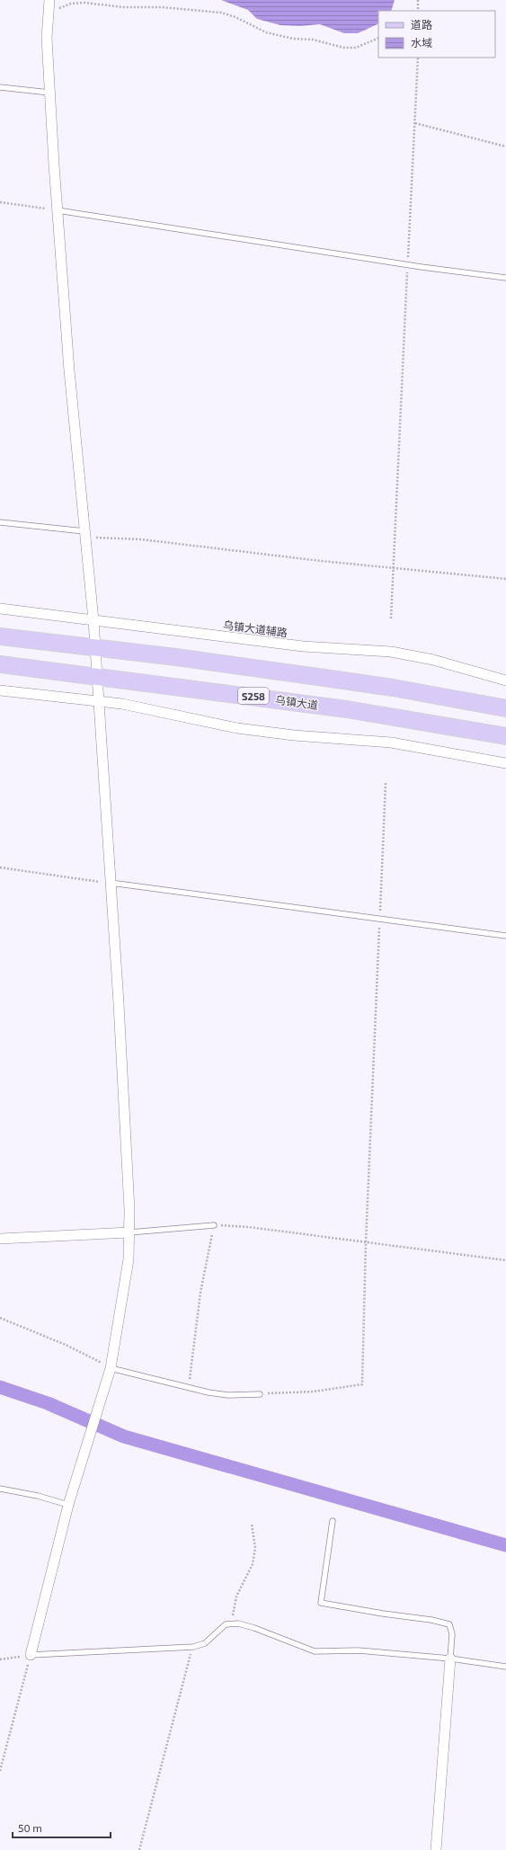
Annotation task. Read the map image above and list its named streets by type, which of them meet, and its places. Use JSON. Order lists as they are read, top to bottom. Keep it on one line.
{"streets":{"main road":["S258","乌镇大道"],"street":["乌镇大道辅路"]},"legend":["道路","水域"],"scale_bar":"50 m"}
